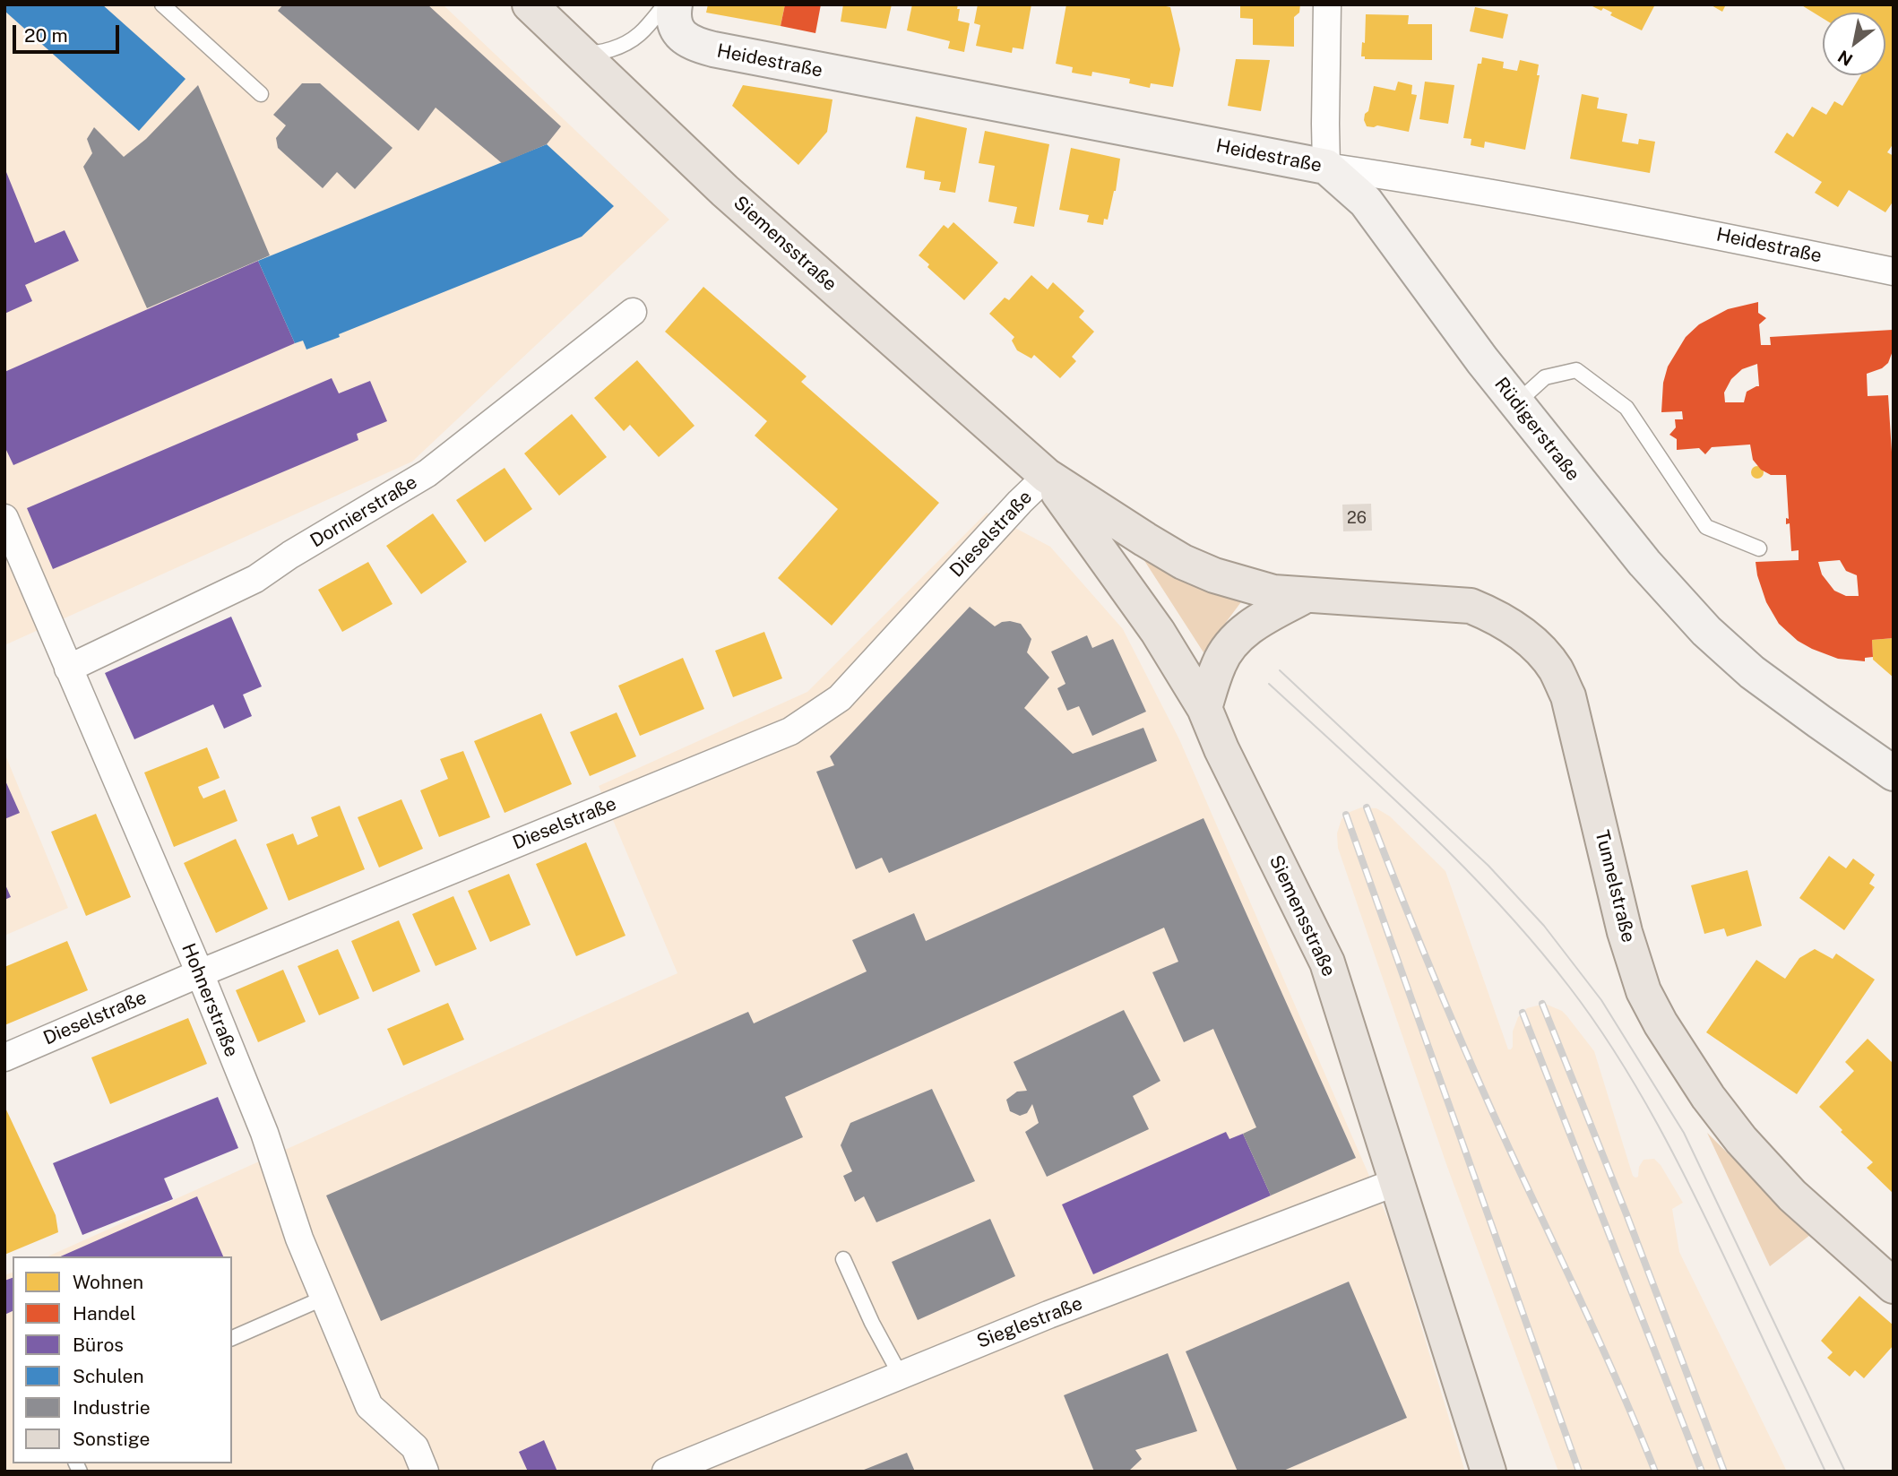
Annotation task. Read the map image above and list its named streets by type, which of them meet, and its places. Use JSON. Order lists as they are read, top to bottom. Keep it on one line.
{"streets":{"main road":["Siemensstraße","Tunnelstraße"],"street":["Heidestraße","Rüdigerstraße","Dornierstraße","Dieselstraße","Hohnerstraße","Sieglestraße"]},"crossings":[["Heidestraße","Rüdigerstraße"],["Siemensstraße","Dieselstraße"],["Siemensstraße","Tunnelstraße"],["Siemensstraße","Sieglestraße"],["Dornierstraße","Hohnerstraße"],["Dieselstraße","Hohnerstraße"]],"house_numbers":["26"],"legend":["Wohnen","Handel","Büros","Schulen","Industrie","Sonstige"],"scale_bar":"20 m","north":"bottom left"}
